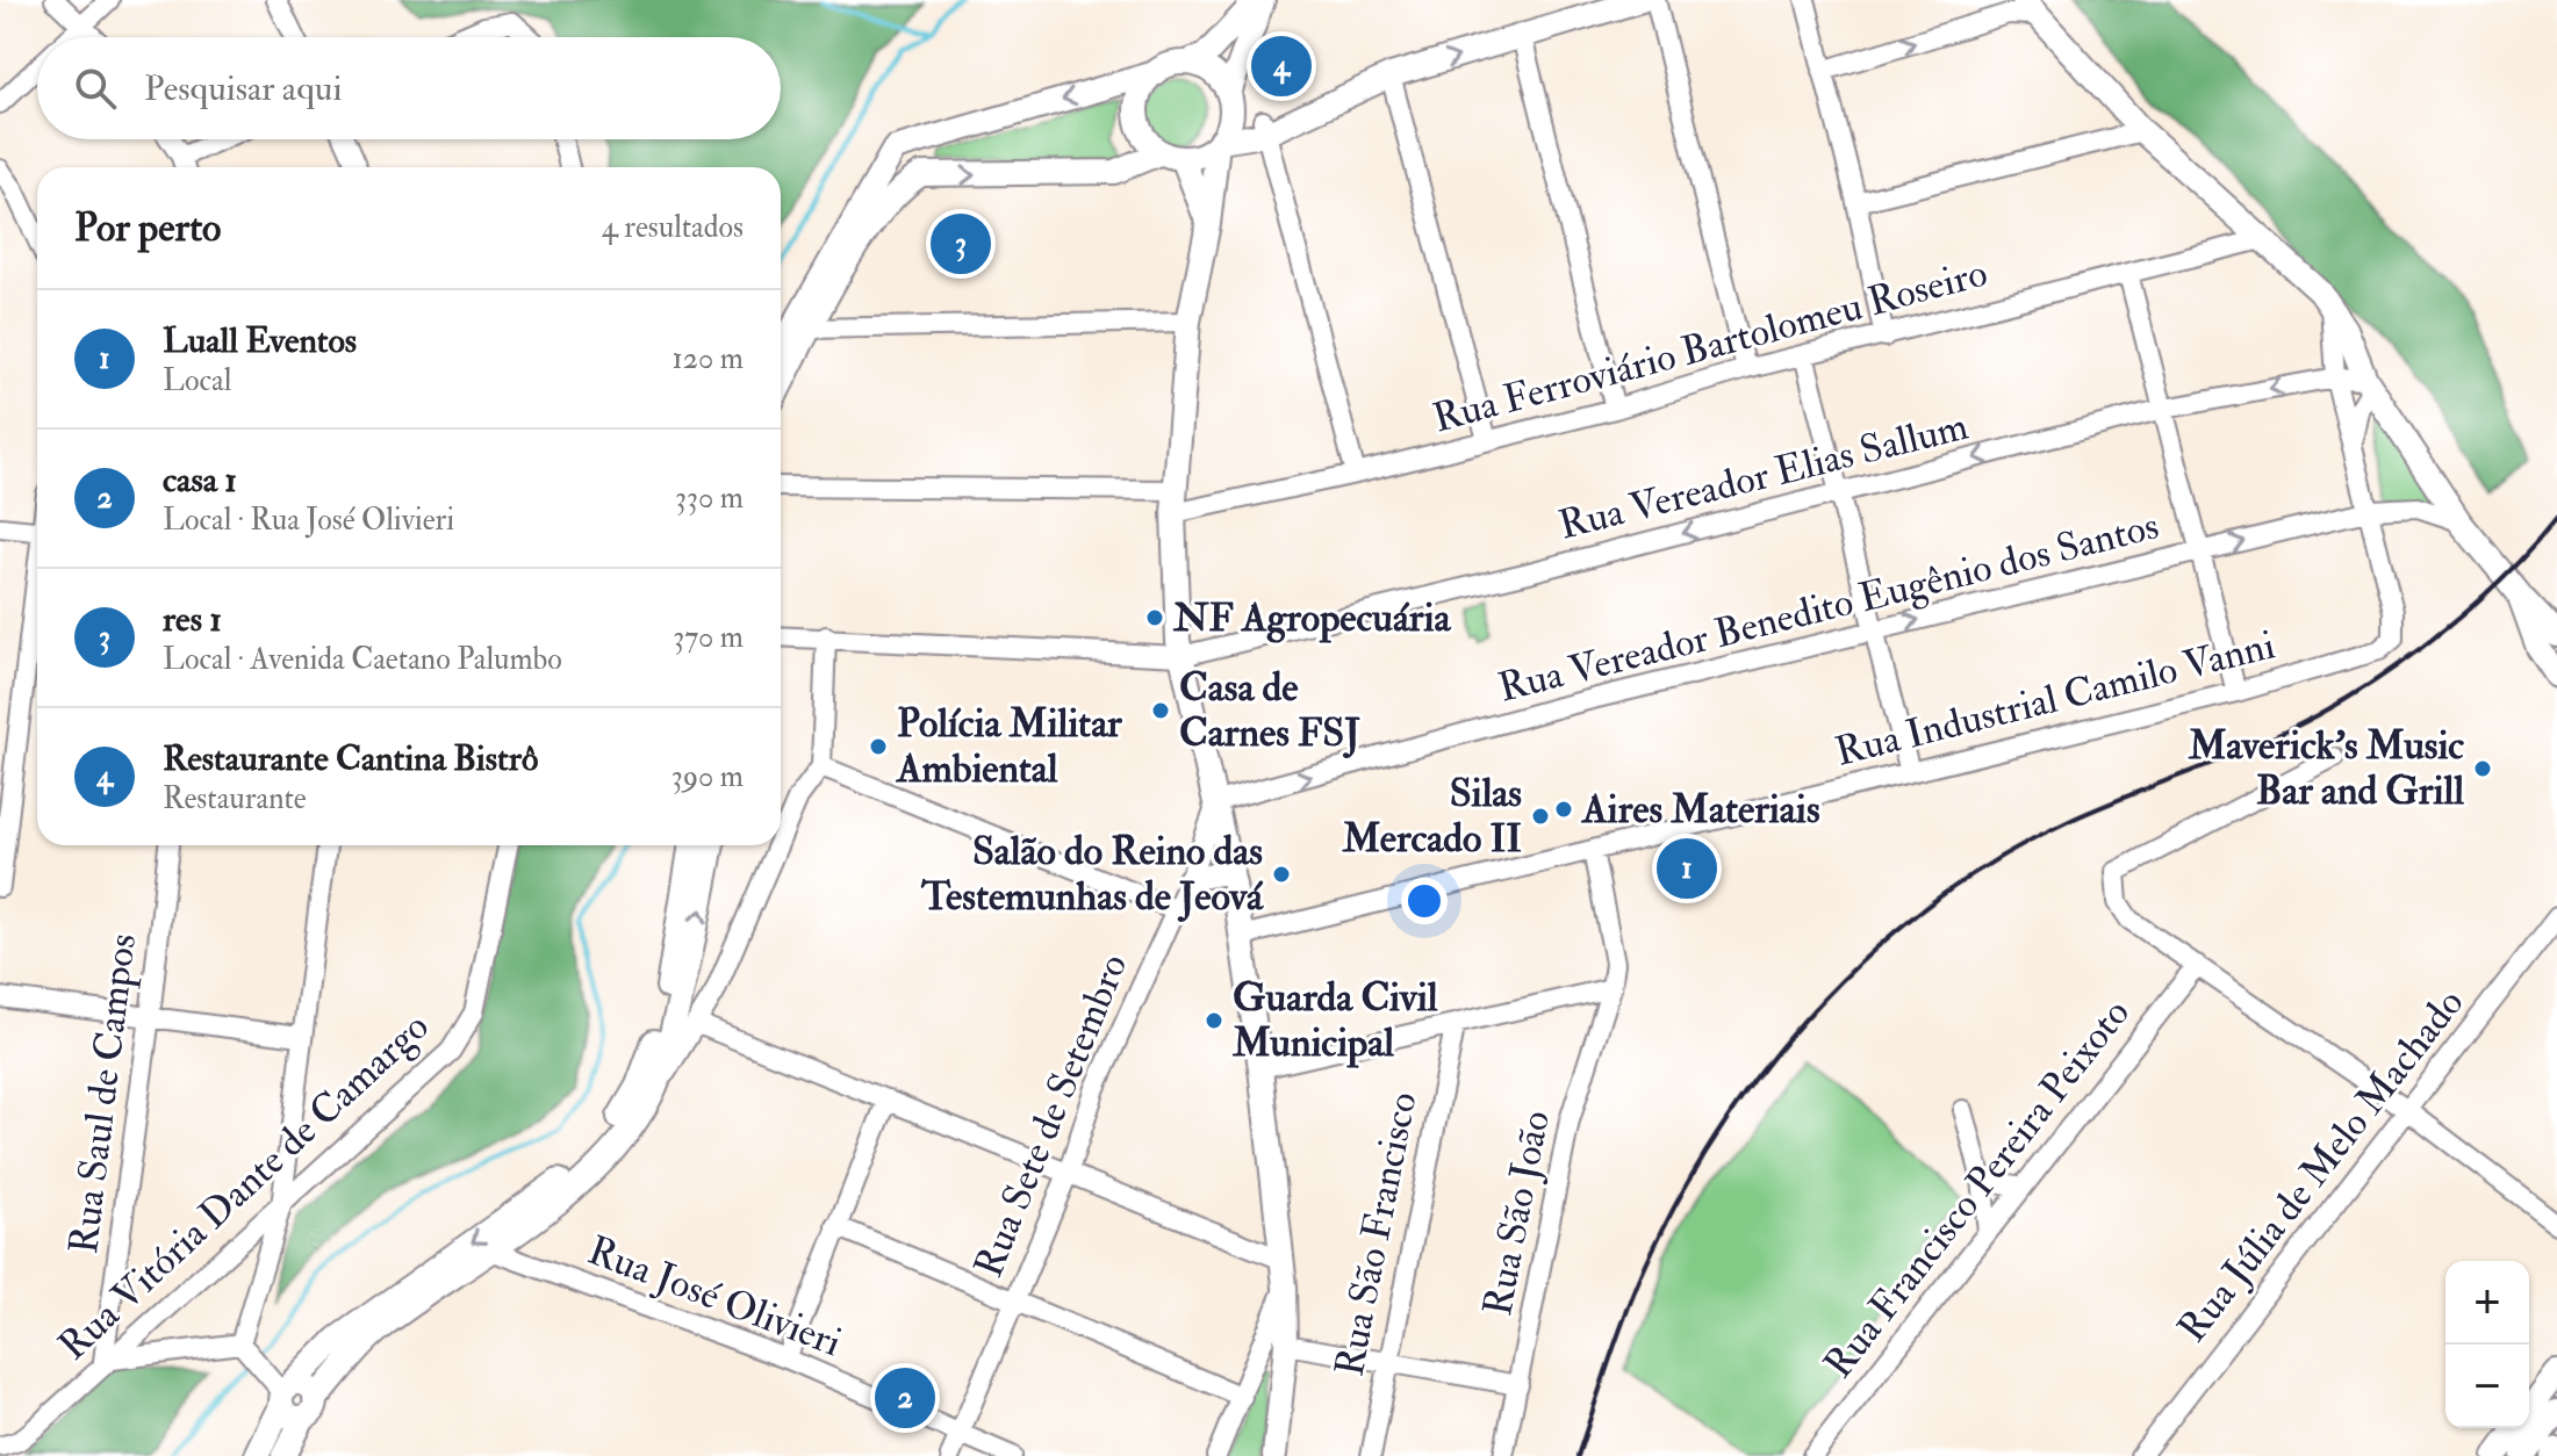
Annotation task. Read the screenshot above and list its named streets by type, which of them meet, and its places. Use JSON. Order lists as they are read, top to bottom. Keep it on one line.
{"streets":{"street":["Rua Ferroviário Bartolomeu Roseiro","Rua Vereador Elias Sallum","Rua Vereador Benedito Eugênio dos Santos","Rua Industrial Camilo Vanni","Rua Saul de Campos","Rua Sete de Setembro","Rua Júlia de Melo Machado","Rua Vitória Dante de Camargo","Rua Francisco Pereira Peixoto","Rua São João","Rua São Francisco","Rua José Olivieri"]},"crossings":[["Rua Vereador Benedito Eugênio dos Santos","Rua Industrial Camilo Vanni"],["Rua Vereador Benedito Eugênio dos Santos","Rua Sete de Setembro"],["Rua Industrial Camilo Vanni","Rua São João"],["Rua Saul de Campos","Rua Vitória Dante de Camargo"],["Rua Sete de Setembro","Rua José Olivieri"]],"one_way":["Rua Vereador Elias Sallum","Rua Vereador Benedito Eugênio dos Santos"],"places":["NF Agropecuária","Casa de Carnes FSJ","Polícia Militar Ambiental","Maverick's Music Bar and Grill","Aires Materiais","Silas Mercado II","Salão do Reino das Testemunhas de Jeová","Guarda Civil Municipal"],"page":{"pins":["4","3","1","2"],"search":"Pesquisar aqui","heading":["Por perto","4 resultados"],"list":[{"mark":"1","name":"Luall Eventos","note":"Local","value":"120 m"},{"mark":"2","name":"casa 1","note":"Local · Rua José Olivieri","value":"330 m"},{"mark":"3","name":"res 1","note":"Local · Avenida Caetano Palumbo","value":"370 m"},{"mark":"4","name":"Restaurante Cantina Bistrô","note":"Restaurante","value":"390 m"}],"map_buttons":["+","−"]}}
